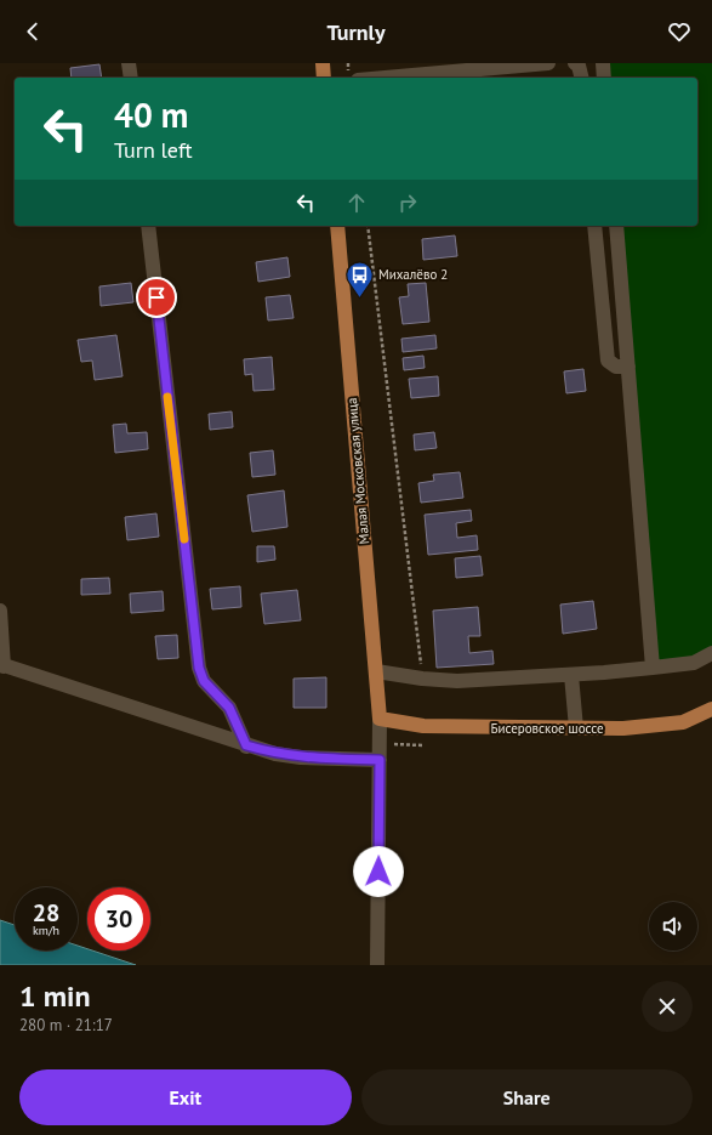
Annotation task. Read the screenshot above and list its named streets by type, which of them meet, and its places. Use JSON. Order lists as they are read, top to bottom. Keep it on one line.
{"streets":{"main road":["Малая Московская улица","Бисеровское шоссе"]},"crossings":[["Малая Московская улица","Бисеровское шоссе"]],"places":{"bus stop":["Михалёво 2"]},"page":{"header":"Turnly","turn":["40 m","Turn left"],"speed":"28 km/h","limit":"30","heading":["1 min","280 m · 21:17"],"buttons":["Exit","Share"]}}
